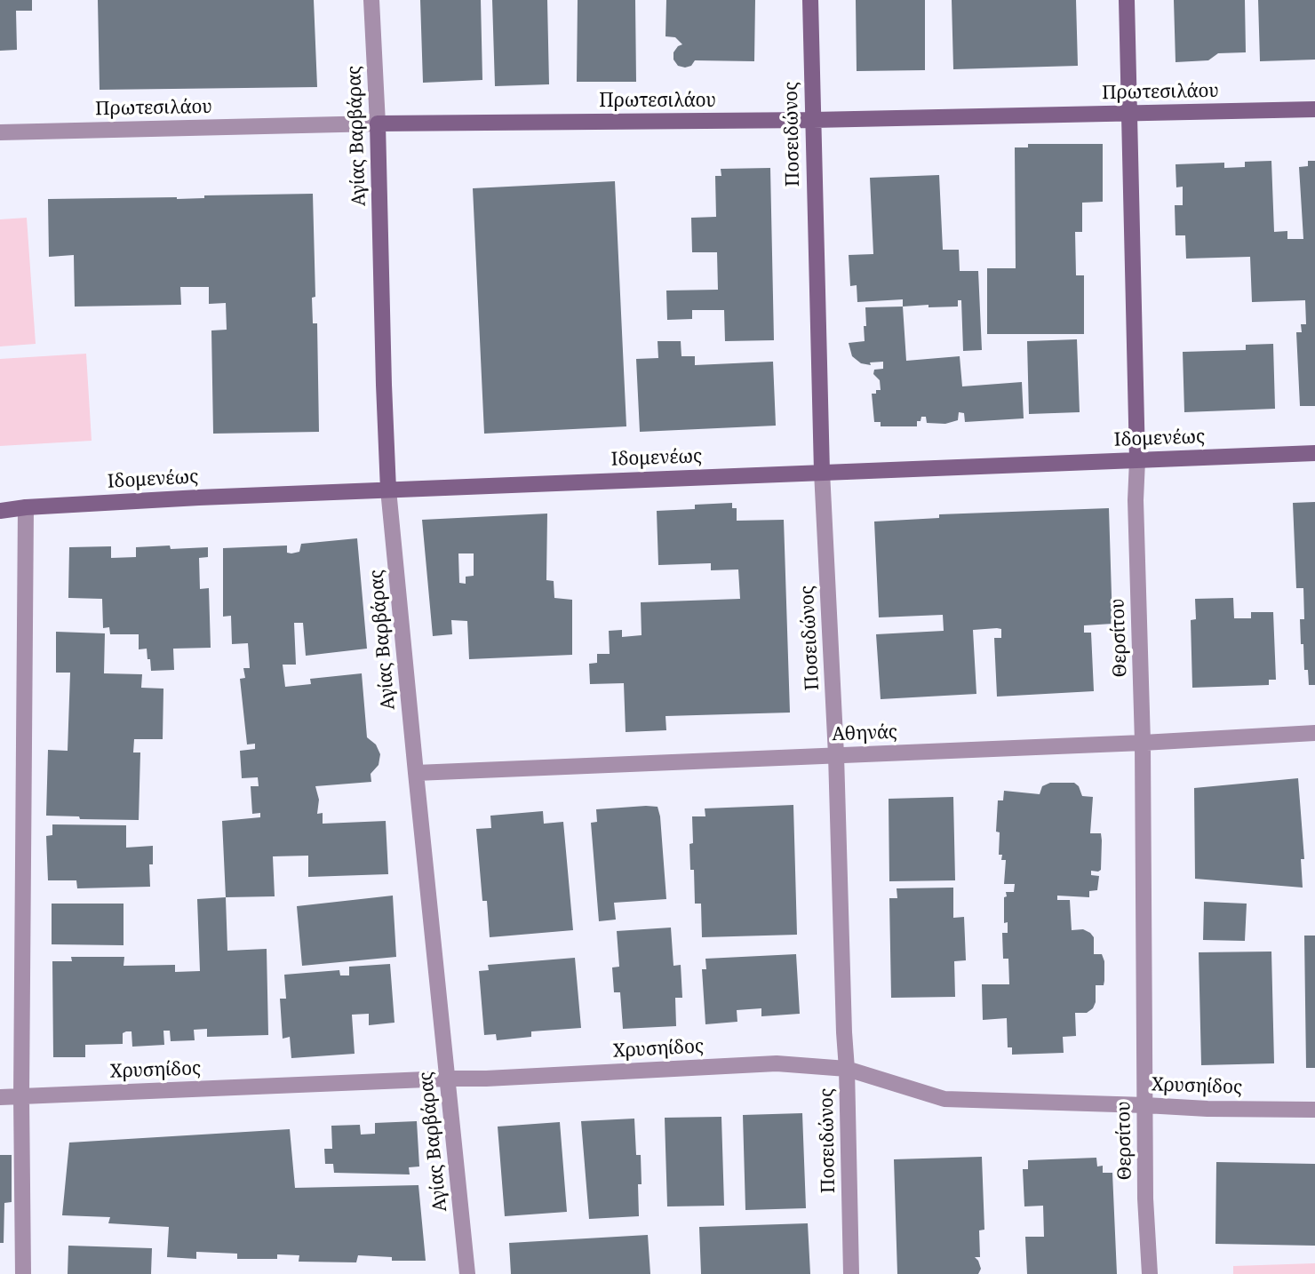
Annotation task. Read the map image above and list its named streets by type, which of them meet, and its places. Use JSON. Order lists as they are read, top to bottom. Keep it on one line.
{"streets":{"main road":["Πρωτεσιλάου","Ποσειδώνος","Αγίας Βαρβάρας","Ιδομενέως","Θερσίτου"],"street":["Αθηνάς","Χρυσηίδος"]},"crossings":[["Πρωτεσιλάου","Ποσειδώνος"],["Πρωτεσιλάου","Αγίας Βαρβάρας"],["Πρωτεσιλάου","Θερσίτου"],["Ποσειδώνος","Ιδομενέως"],["Ποσειδώνος","Αθηνάς"],["Ποσειδώνος","Χρυσηίδος"],["Αγίας Βαρβάρας","Ιδομενέως"],["Αγίας Βαρβάρας","Αθηνάς"],["Αγίας Βαρβάρας","Χρυσηίδος"],["Ιδομενέως","Θερσίτου"],["Θερσίτου","Αθηνάς"],["Θερσίτου","Χρυσηίδος"]]}
